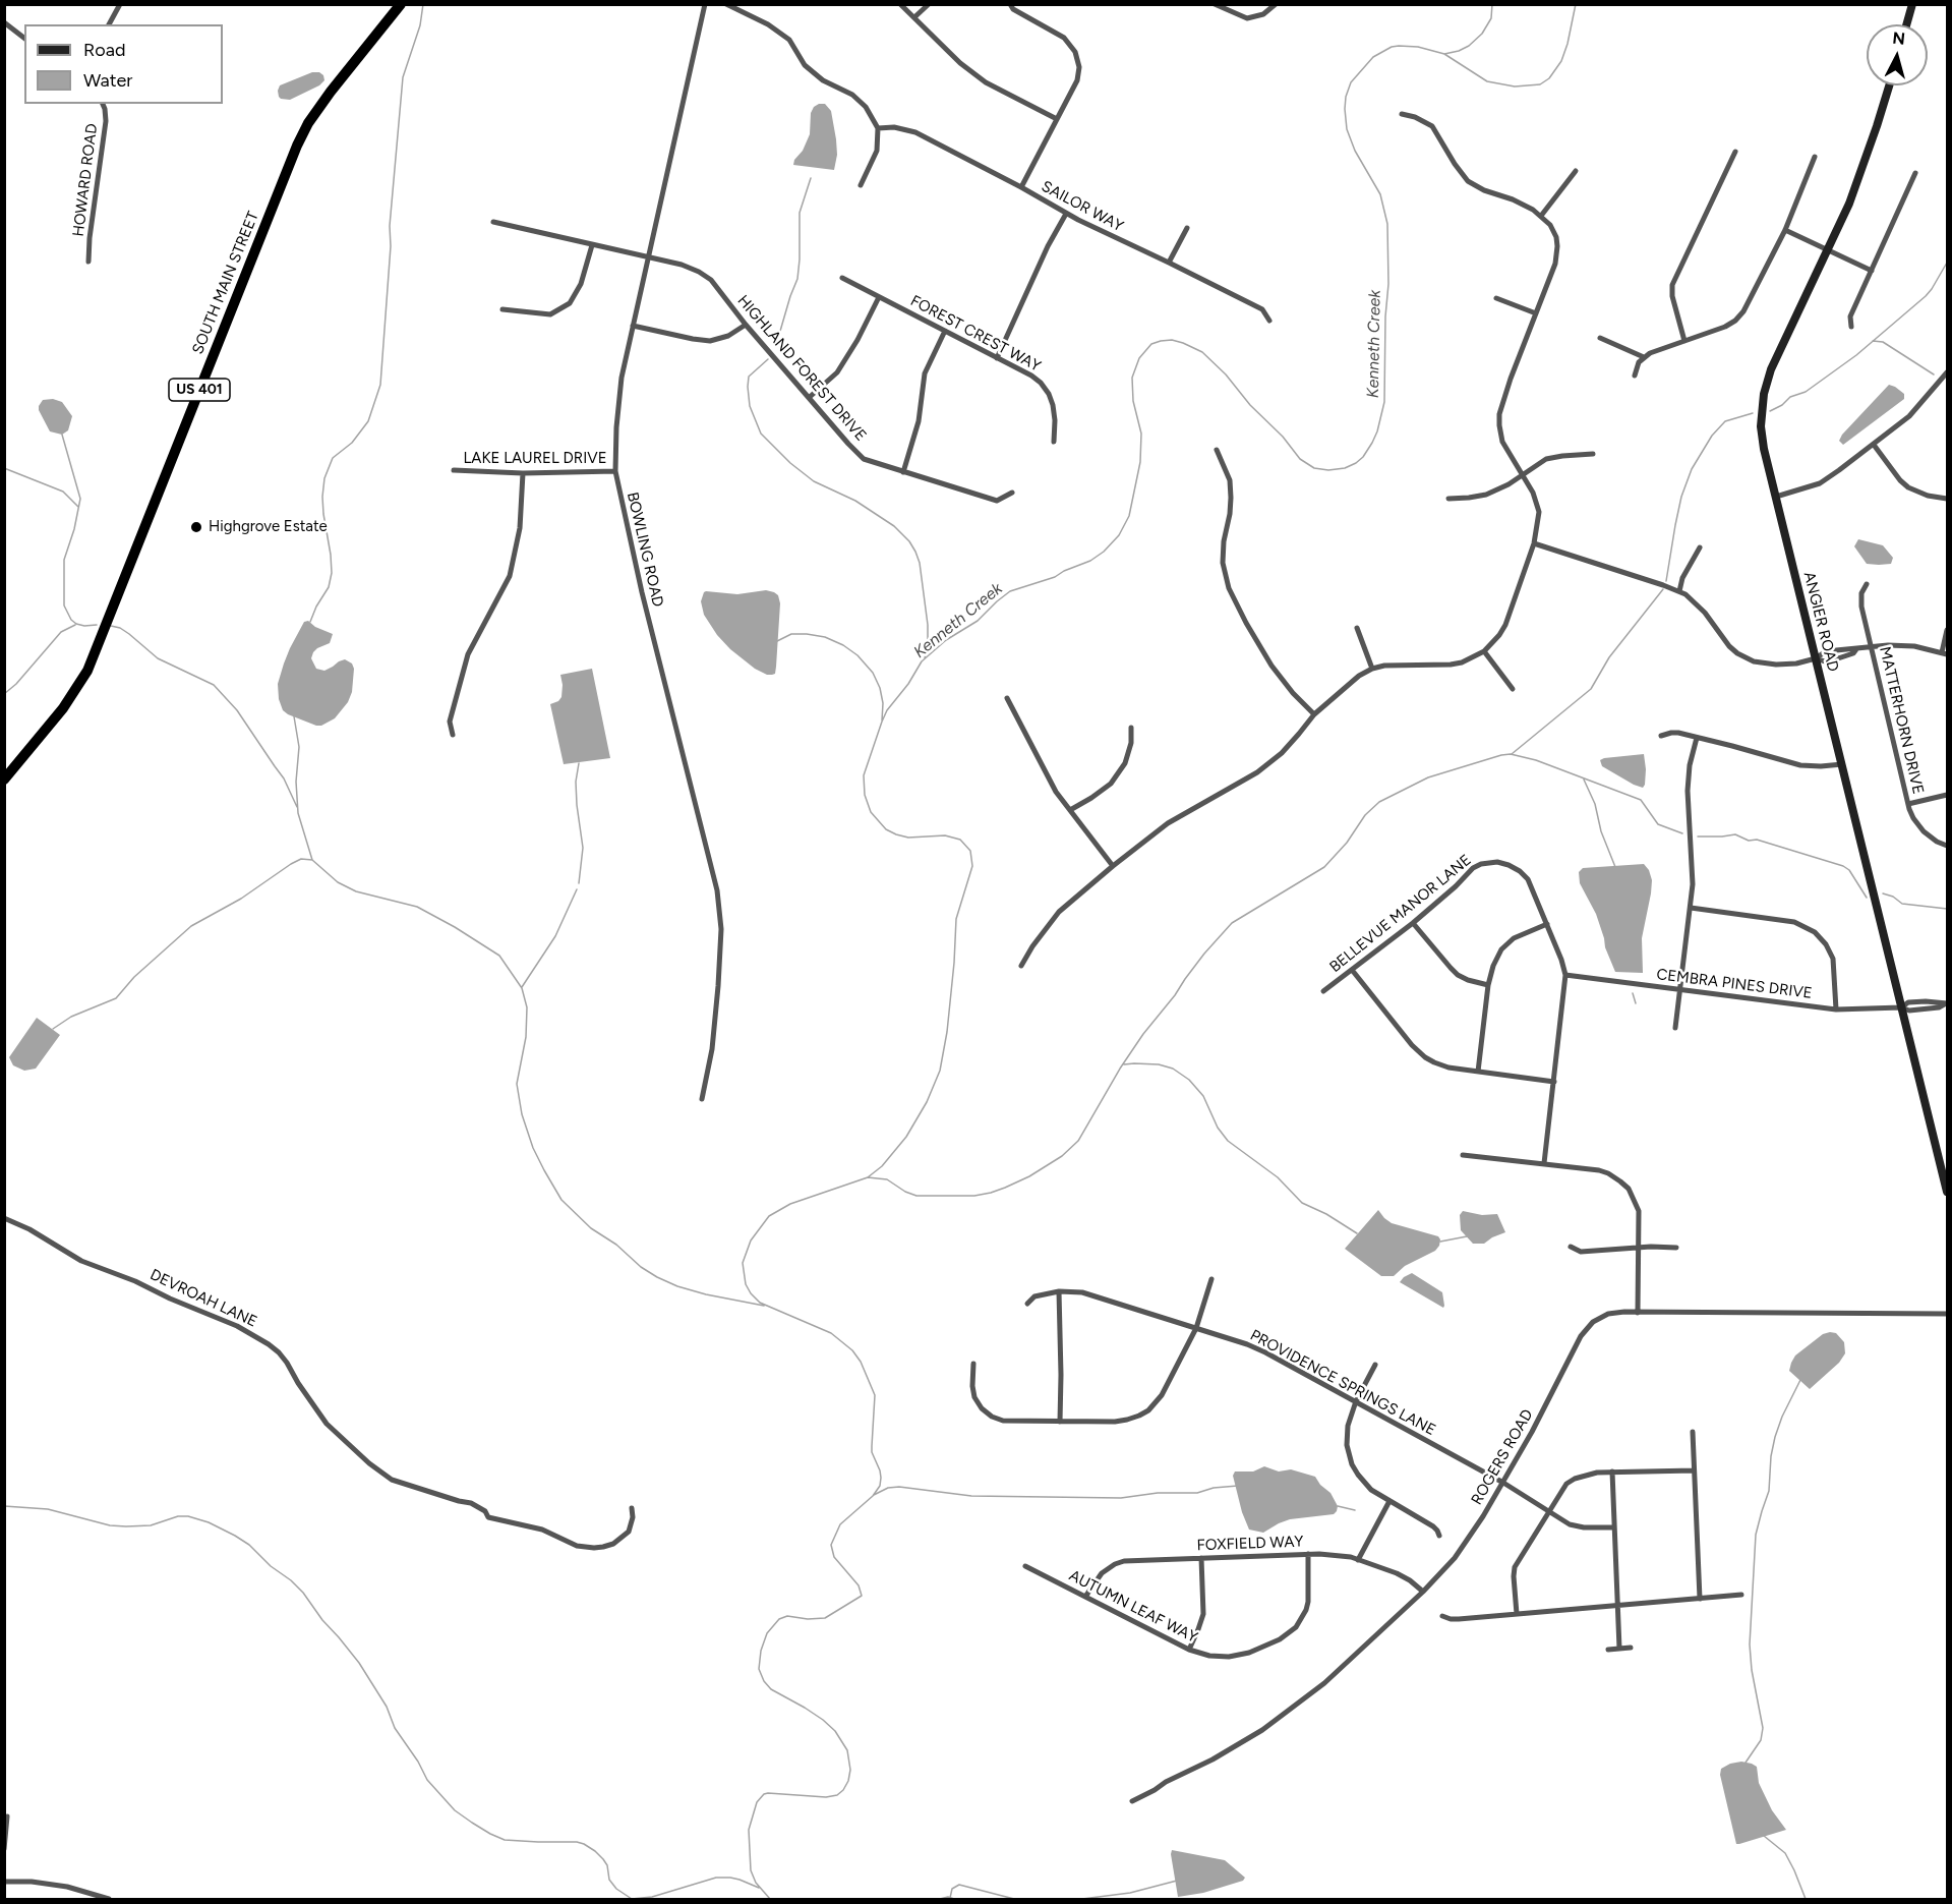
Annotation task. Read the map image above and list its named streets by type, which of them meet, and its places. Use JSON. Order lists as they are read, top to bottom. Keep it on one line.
{"streets":{"highway":["SOUTH MAIN STREET","US 401"],"street":["HOWARD ROAD","SAILOR WAY","FOREST CREST WAY","HIGHLAND FOREST DRIVE","LAKE LAUREL DRIVE","BOWLING ROAD","ANGIER ROAD","MATTERHORN DRIVE","BELLEVUE MANOR LANE","CEMBRA PINES DRIVE","DEVROAH LANE","PROVIDENCE SPRINGS LANE","ROGERS ROAD","FOXFIELD WAY","AUTUMN LEAF WAY"]},"crossings":[["HIGHLAND FOREST DRIVE","BOWLING ROAD"],["LAKE LAUREL DRIVE","BOWLING ROAD"],["ANGIER ROAD","CEMBRA PINES DRIVE"],["BELLEVUE MANOR LANE","CEMBRA PINES DRIVE"],["PROVIDENCE SPRINGS LANE","ROGERS ROAD"],["ROGERS ROAD","FOXFIELD WAY"],["FOXFIELD WAY","AUTUMN LEAF WAY"]],"water":["Kenneth Creek"],"places":["Highgrove Estate"],"legend":["Road","Water"],"north":"top"}
